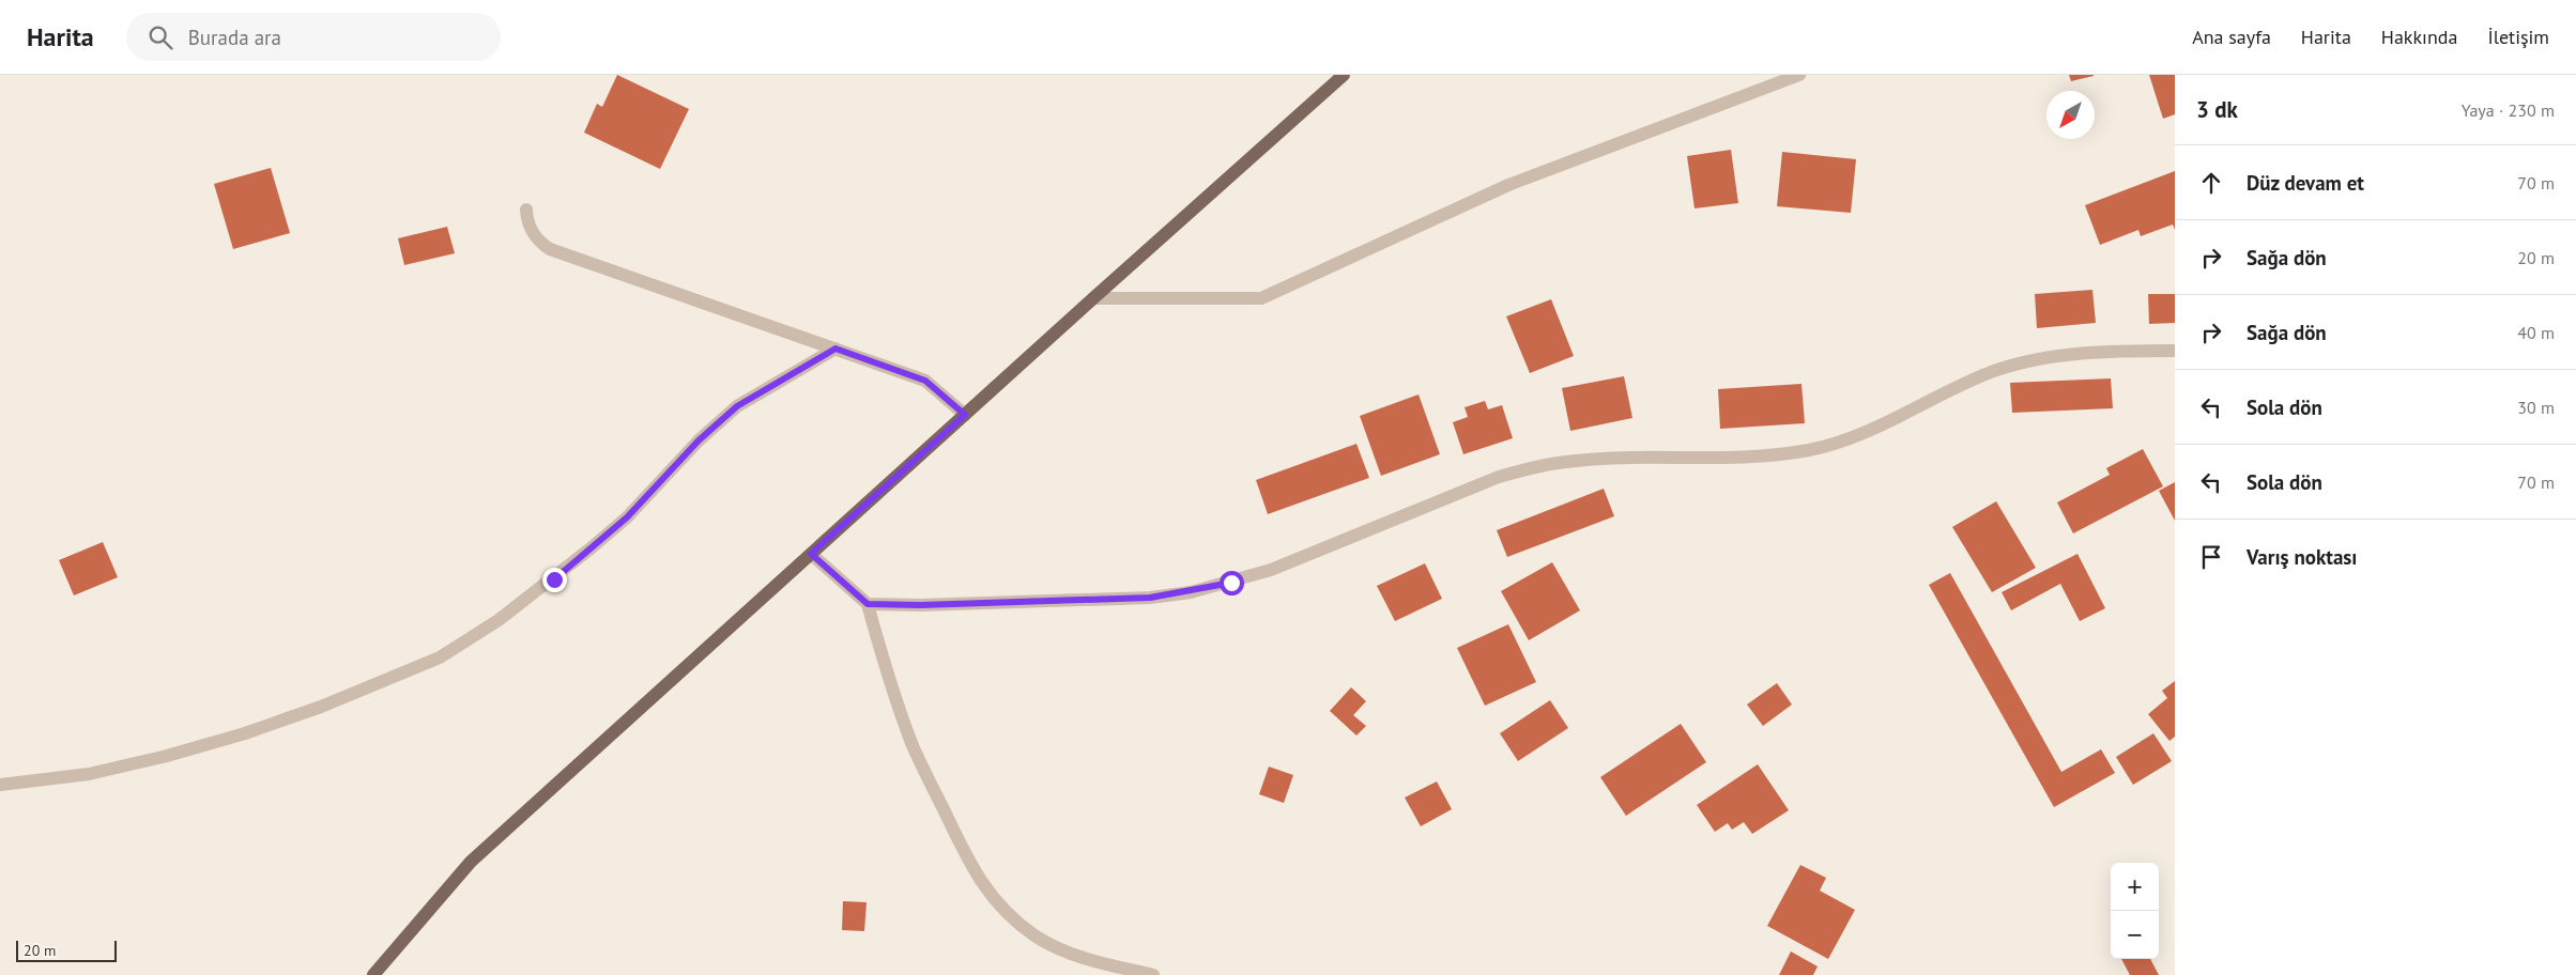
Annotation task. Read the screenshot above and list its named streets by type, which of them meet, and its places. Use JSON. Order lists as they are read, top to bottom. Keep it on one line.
{"scale_bar":"20 m","north":"bottom left","page":{"header":"Harita","search":"Burada ara","nav":["Ana sayfa","Harita","Hakkında","İletişim"],"heading":["3 dk","Yaya · 230 m"],"list":[["Düz devam et","70 m"],["Sağa dön","20 m"],["Sağa dön","40 m"],["Sola dön","30 m"],["Sola dön","70 m"],"Varış noktası"],"map_buttons":["+","−"],"scale":"20 m"}}
